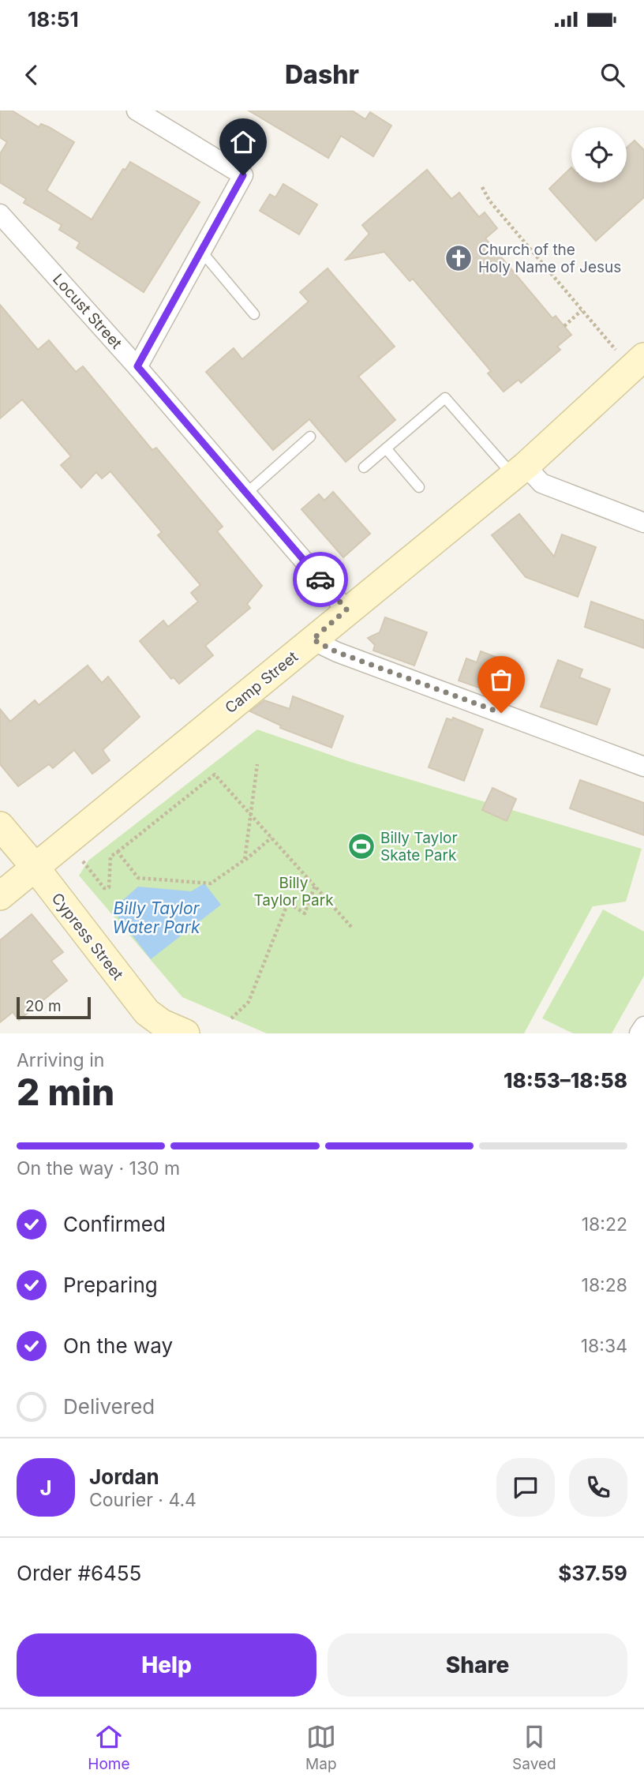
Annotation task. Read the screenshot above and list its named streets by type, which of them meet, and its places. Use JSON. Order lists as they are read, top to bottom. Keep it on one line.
{"streets":{"street":["Locust Street","Camp Street","Cypress Street"]},"crossings":[["Locust Street","Camp Street"],["Camp Street","Cypress Street"]],"water":["Billy Taylor Water Park"],"parks":["Billy Taylor Park"],"places":{"church":["Church of the Holy Name of Jesus"],"sports":["Billy Taylor Skate Park"]},"scale_bar":"20 m","page":{"status":"18:51","header":"Dashr","scale":"20 m","heading":["2 min","Arriving in","18:53–18:58"],"panel":["Jordan","Courier · 4.4","Order #6455","$37.59"],"bar":"On the way · 130 m","list":[["Confirmed","18:22"],["Preparing","18:28"],["On the way","18:34"],"Delivered"],"round":"J","buttons":["Help","Share"],"tabs":["Home","Map","Saved"]}}
